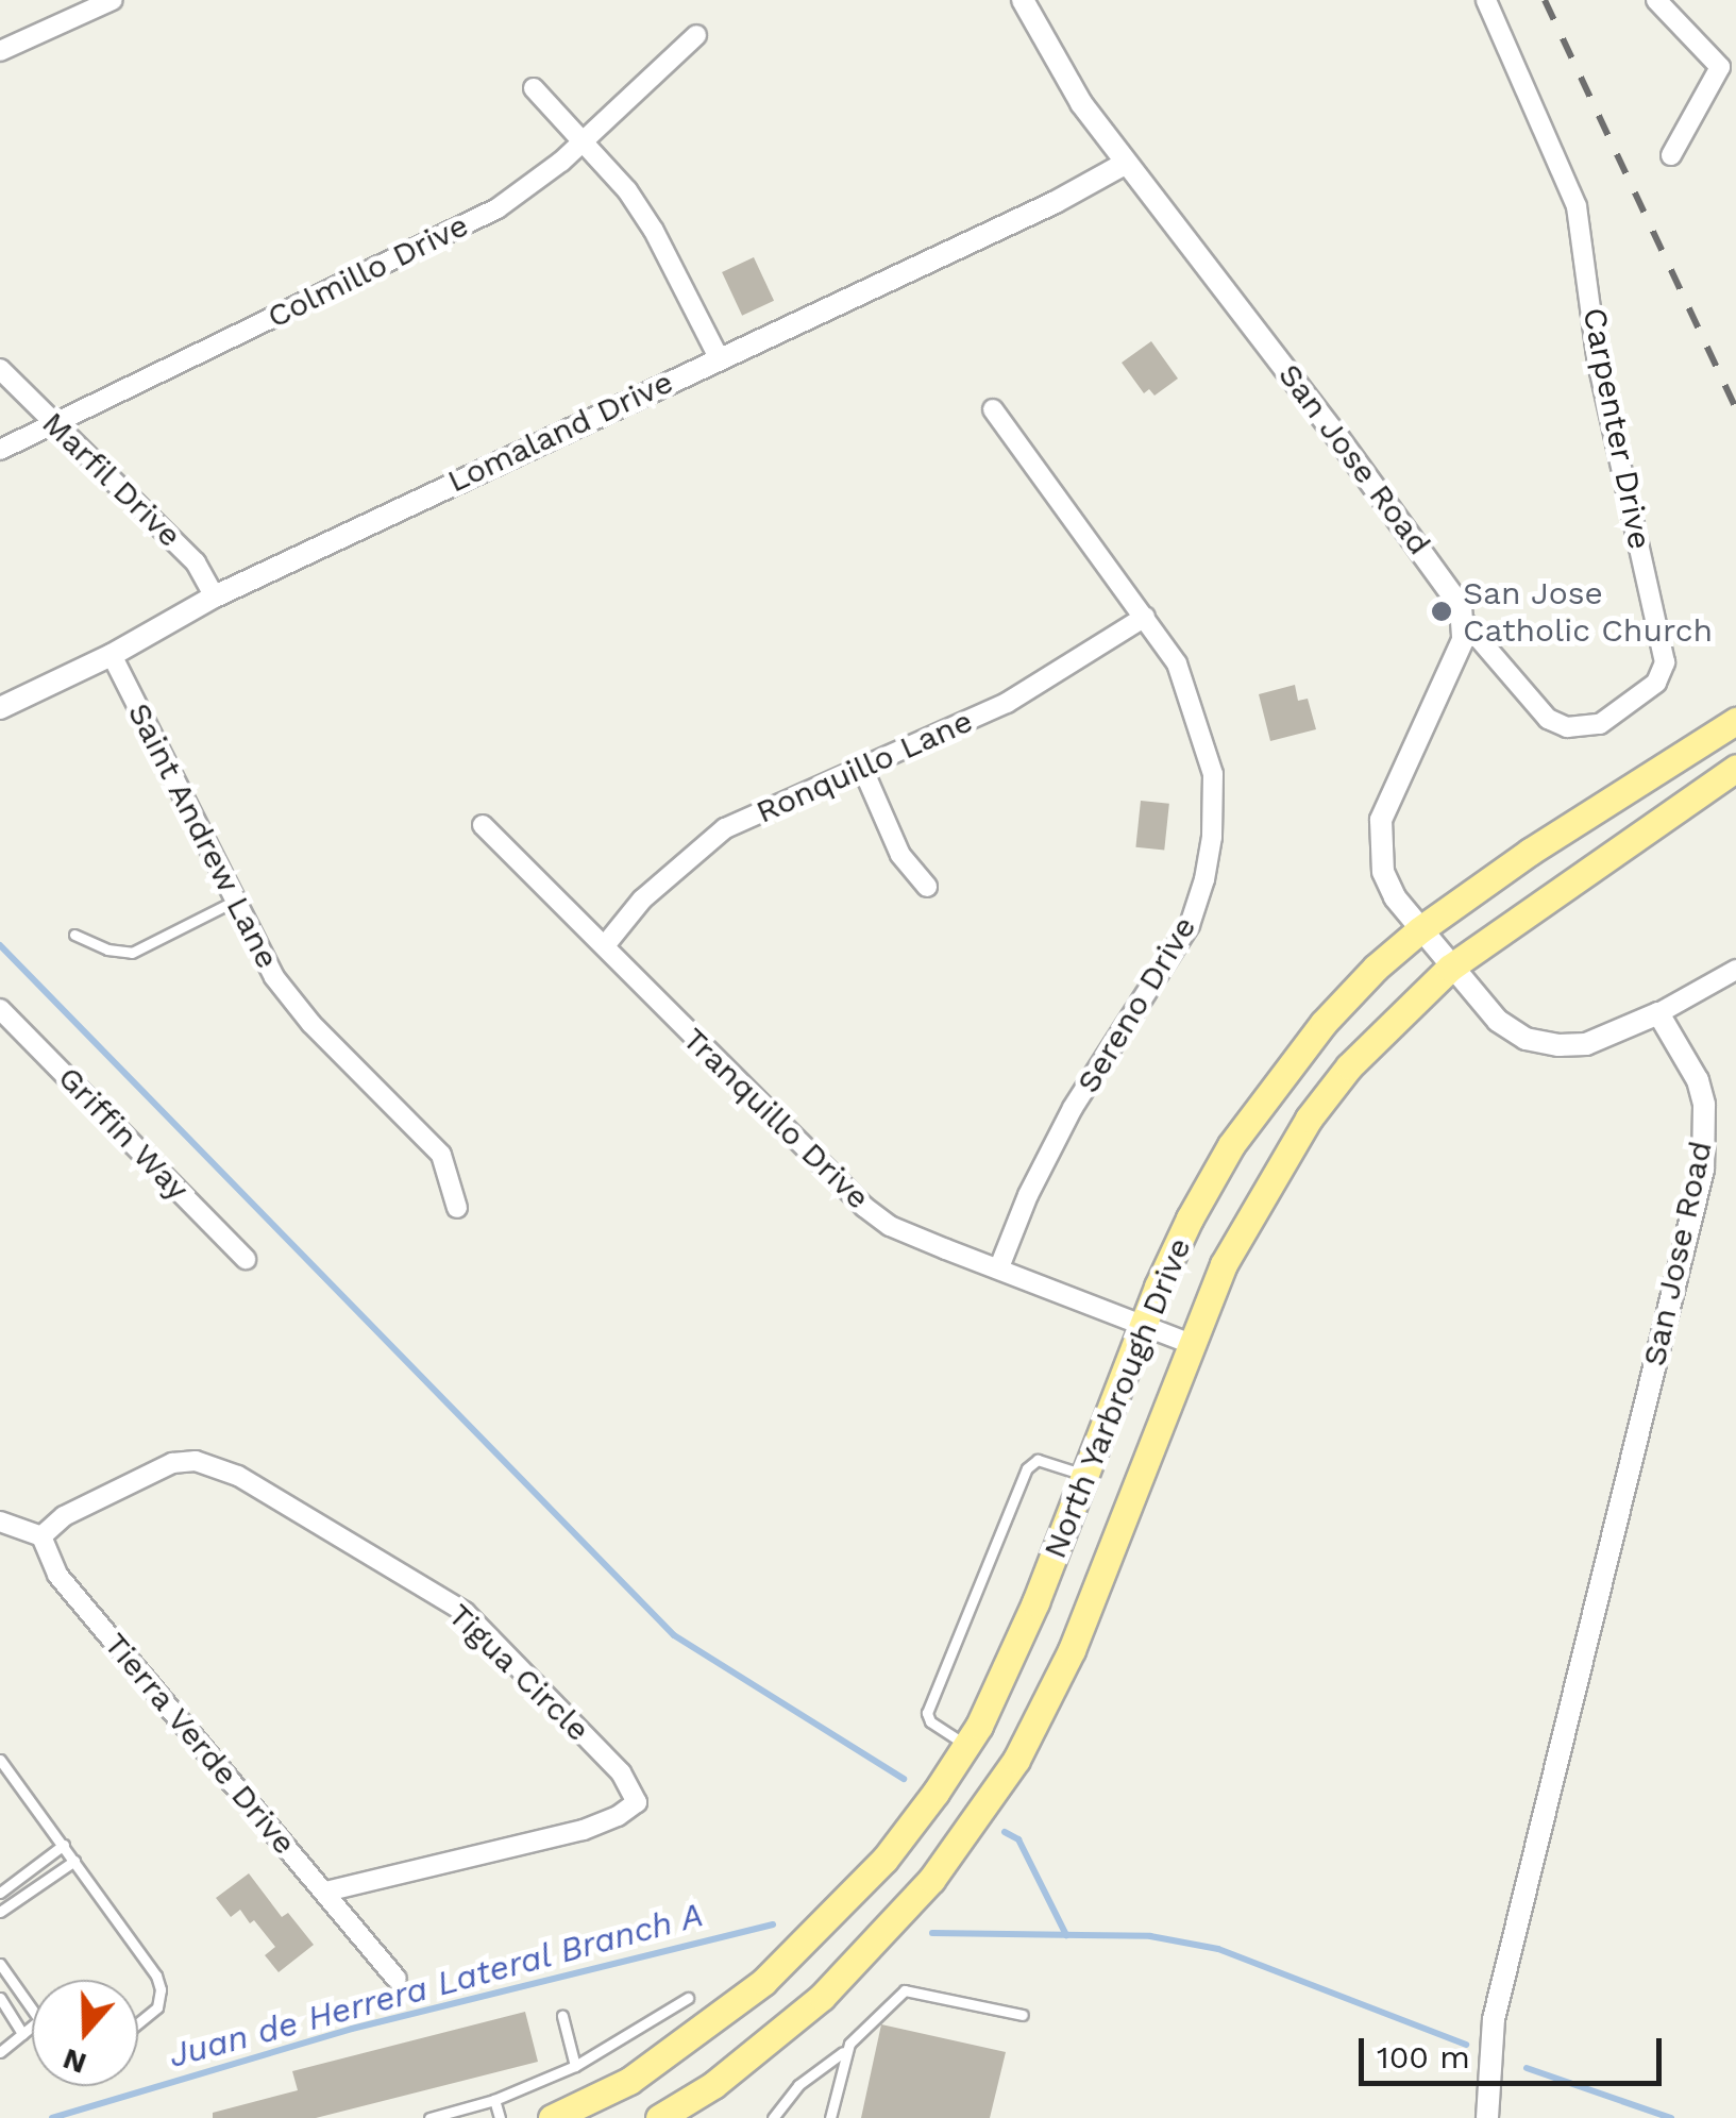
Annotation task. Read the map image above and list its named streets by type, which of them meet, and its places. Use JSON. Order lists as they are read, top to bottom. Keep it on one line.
{"streets":{"main road":["North Yarbrough Drive"],"street":["Colmillo Drive","Carpenter Drive","Lomaland Drive","San Jose Road","Marfil Drive","Ronquillo Lane","Saint Andrew Lane","Sereno Drive","Tranquillo Drive","Griffin Way","Tigua Circle","Tierra Verde Drive"]},"crossings":[["Colmillo Drive","Marfil Drive"],["Carpenter Drive","San Jose Road"],["Lomaland Drive","San Jose Road"],["Lomaland Drive","Marfil Drive"],["Lomaland Drive","Saint Andrew Lane"],["Ronquillo Lane","Sereno Drive"],["Ronquillo Lane","Tranquillo Drive"],["Sereno Drive","Tranquillo Drive"],["Tranquillo Drive","North Yarbrough Drive"],["Tigua Circle","Tierra Verde Drive"]],"water":["Juan de Herrera Lateral Branch A"],"places":["San Jose Catholic Church"],"scale_bar":"100 m","north":"bottom"}
